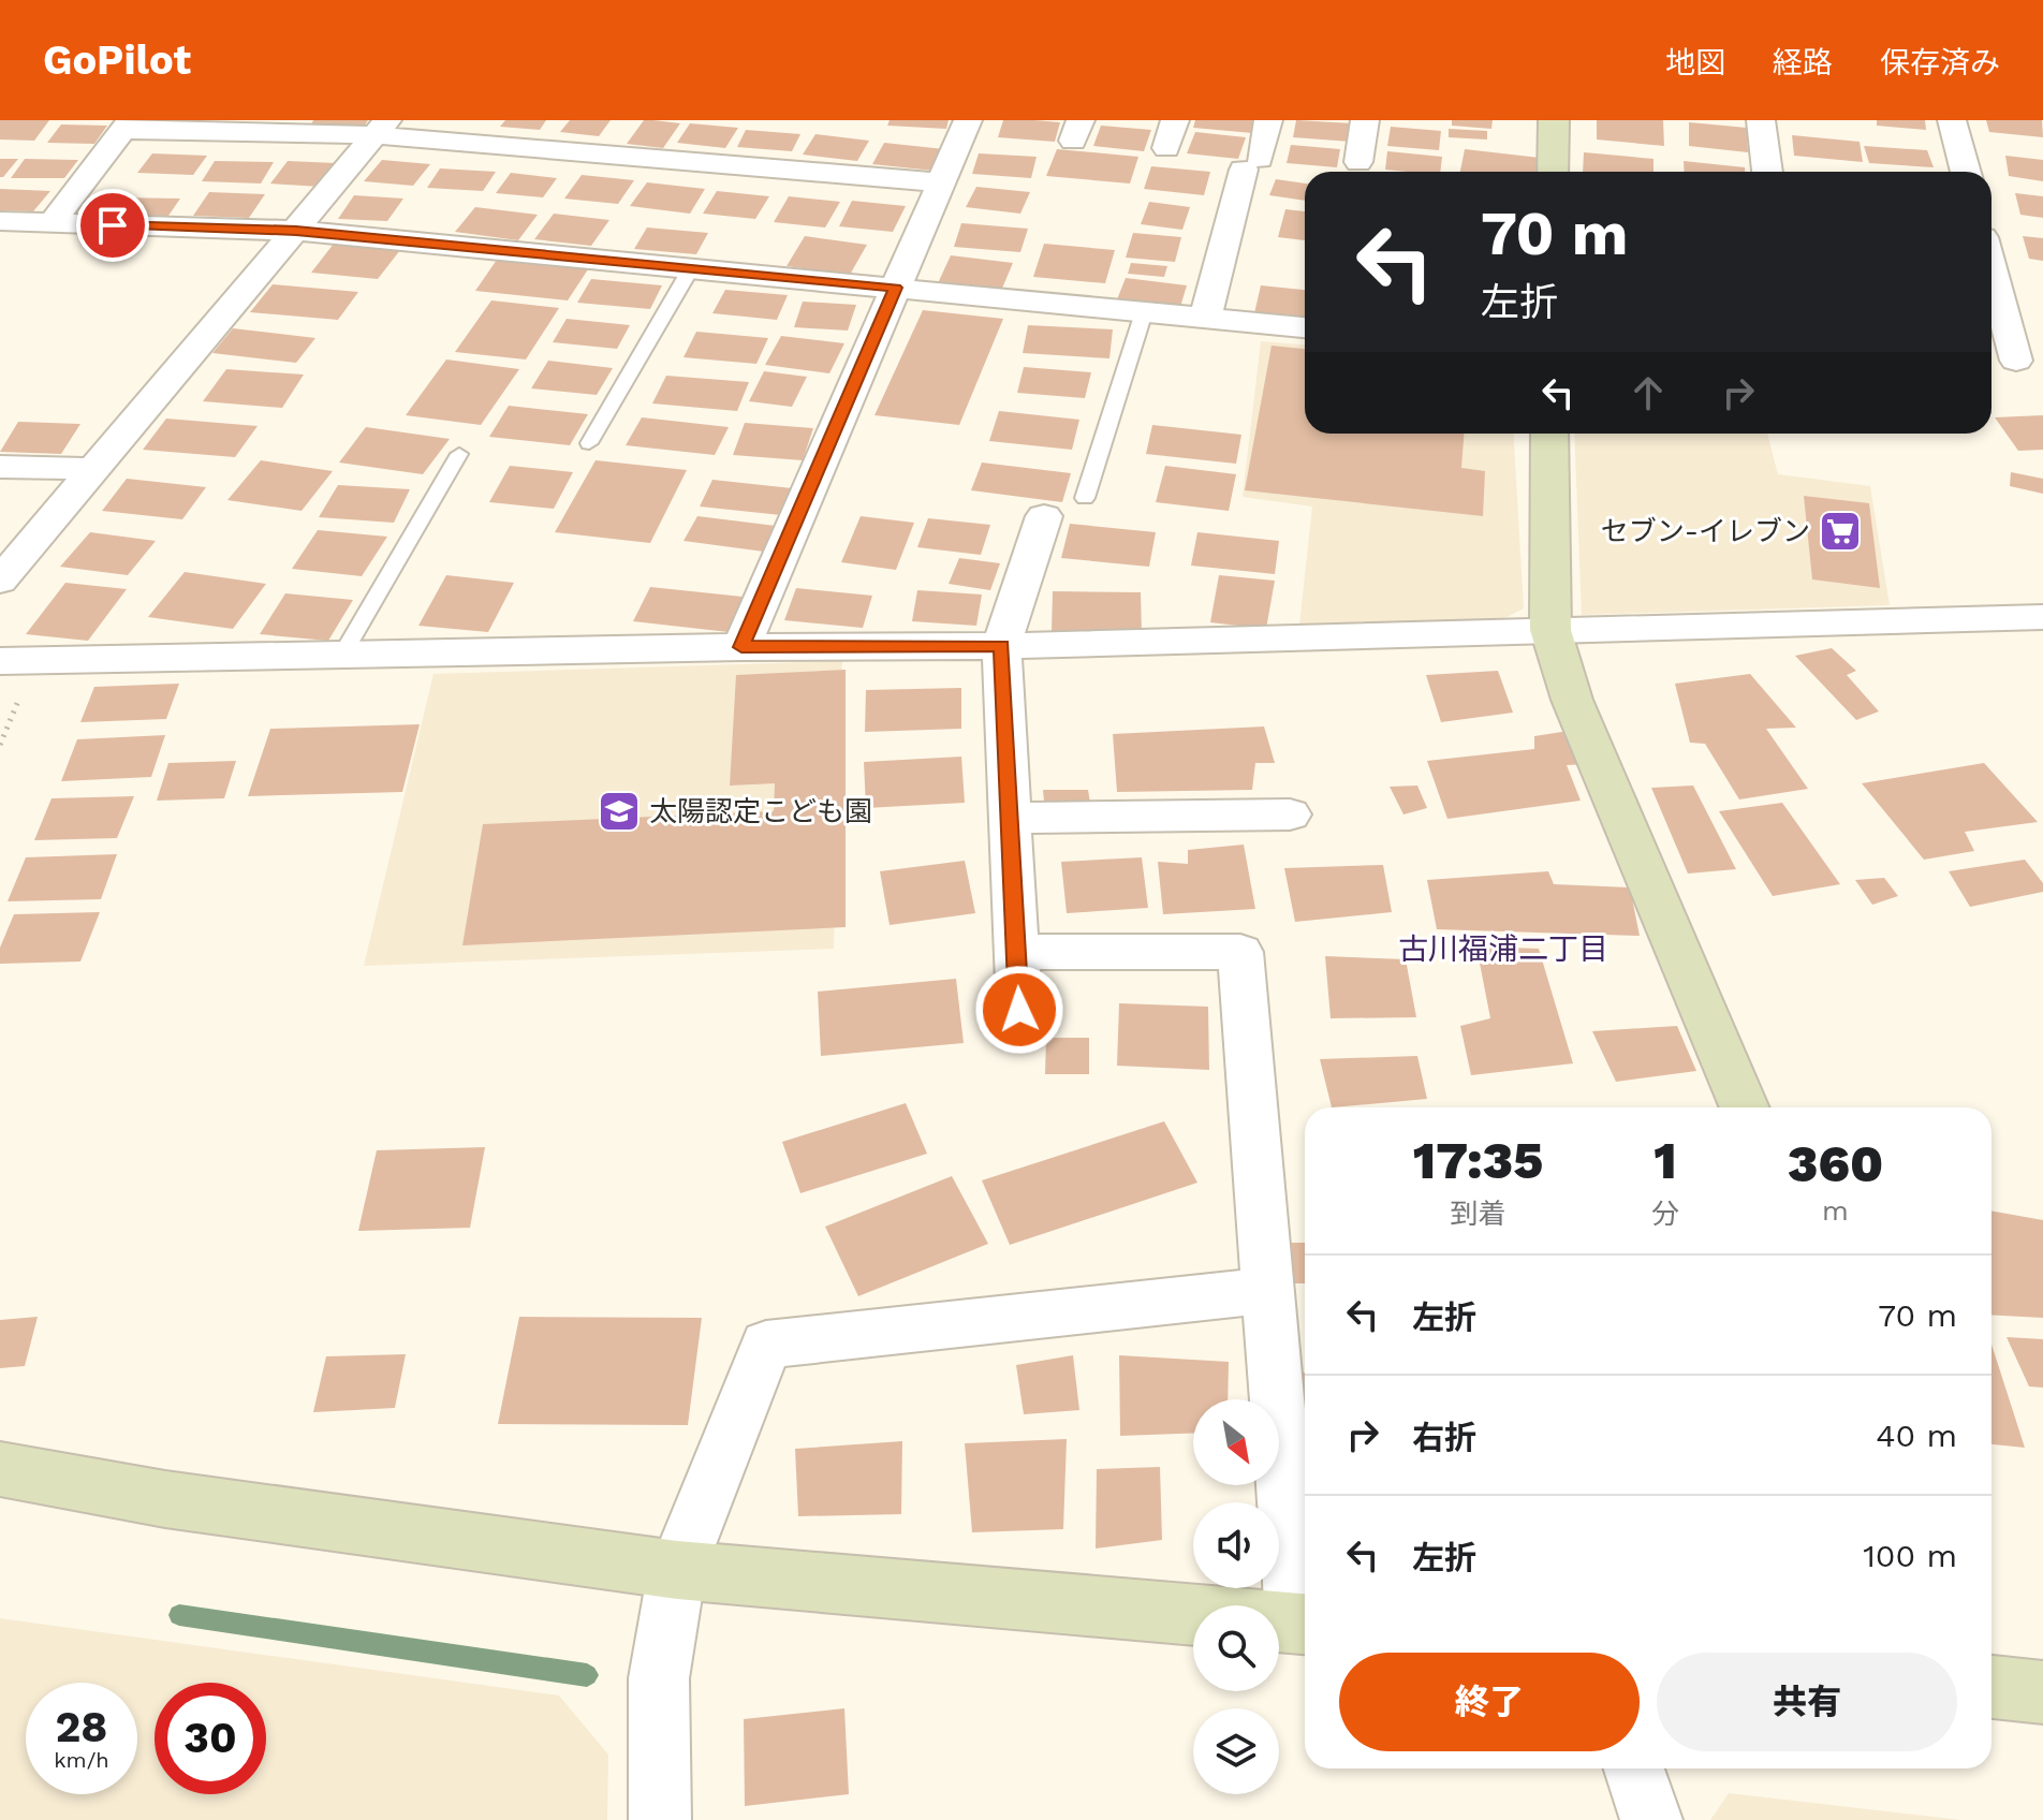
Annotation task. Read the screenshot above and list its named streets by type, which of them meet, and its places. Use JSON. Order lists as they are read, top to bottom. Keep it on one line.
{"districts":["古川福浦二丁目"],"places":{"supermarket":["セブン-イレブン"],"school or university":["太陽認定こども園"]},"north":"bottom right","page":{"header":"GoPilot","nav":["地図","経路","保存済み"],"turn":["70 m","左折"],"eta":["17:35","到着","1","分","360","m"],"list":[{"name":"左折","value":"70 m"},{"name":"右折","value":"40 m"},{"name":"左折","value":"100 m"}],"buttons":["終了","共有"],"speed":"28 km/h","limit":"30"}}
